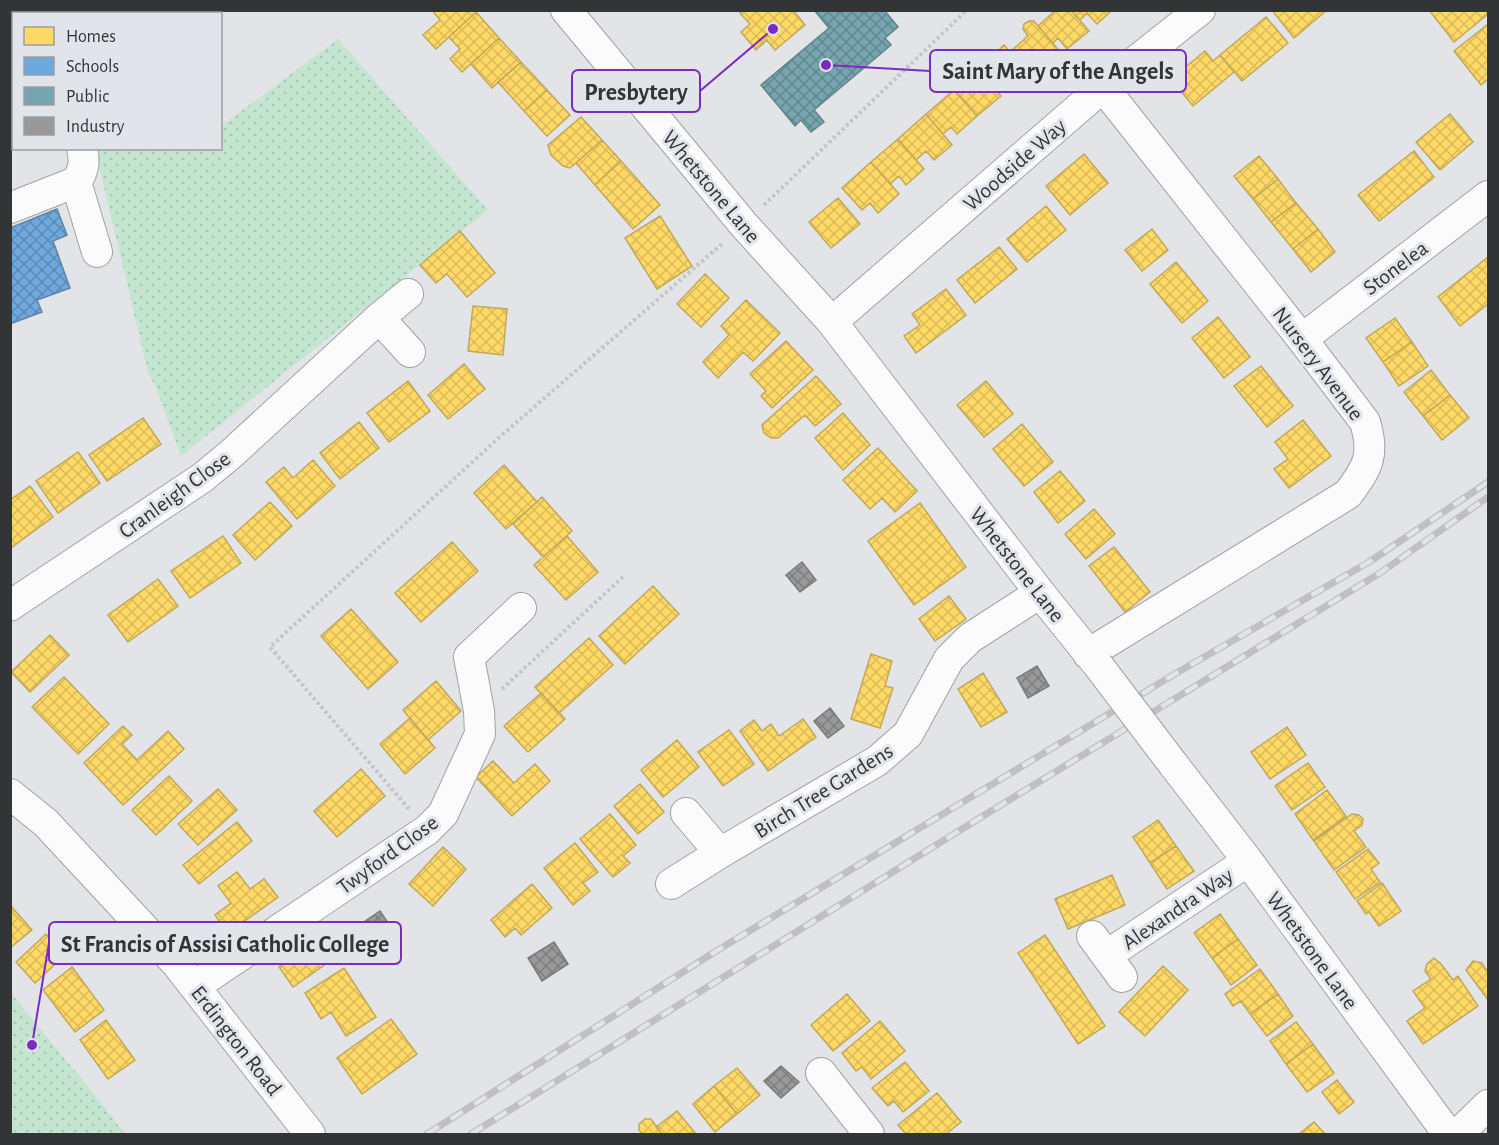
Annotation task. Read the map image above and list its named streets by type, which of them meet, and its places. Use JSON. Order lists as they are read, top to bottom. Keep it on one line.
{"streets":{"street":["Woodside Way","Whetstone Lane","Stonelea","Nursery Avenue","Cranleigh Close","Birch Tree Gardens","Twyford Close","Alexandra Way","Erdington Road"]},"crossings":[["Woodside Way","Whetstone Lane"],["Woodside Way","Nursery Avenue"],["Whetstone Lane","Nursery Avenue"],["Whetstone Lane","Birch Tree Gardens"],["Whetstone Lane","Alexandra Way"],["Stonelea","Nursery Avenue"],["Twyford Close","Erdington Road"]],"places":["Presbytery","Saint Mary of the Angels","St Francis of Assisi Catholic College"],"legend":["Homes","Schools","Public","Industry"]}
